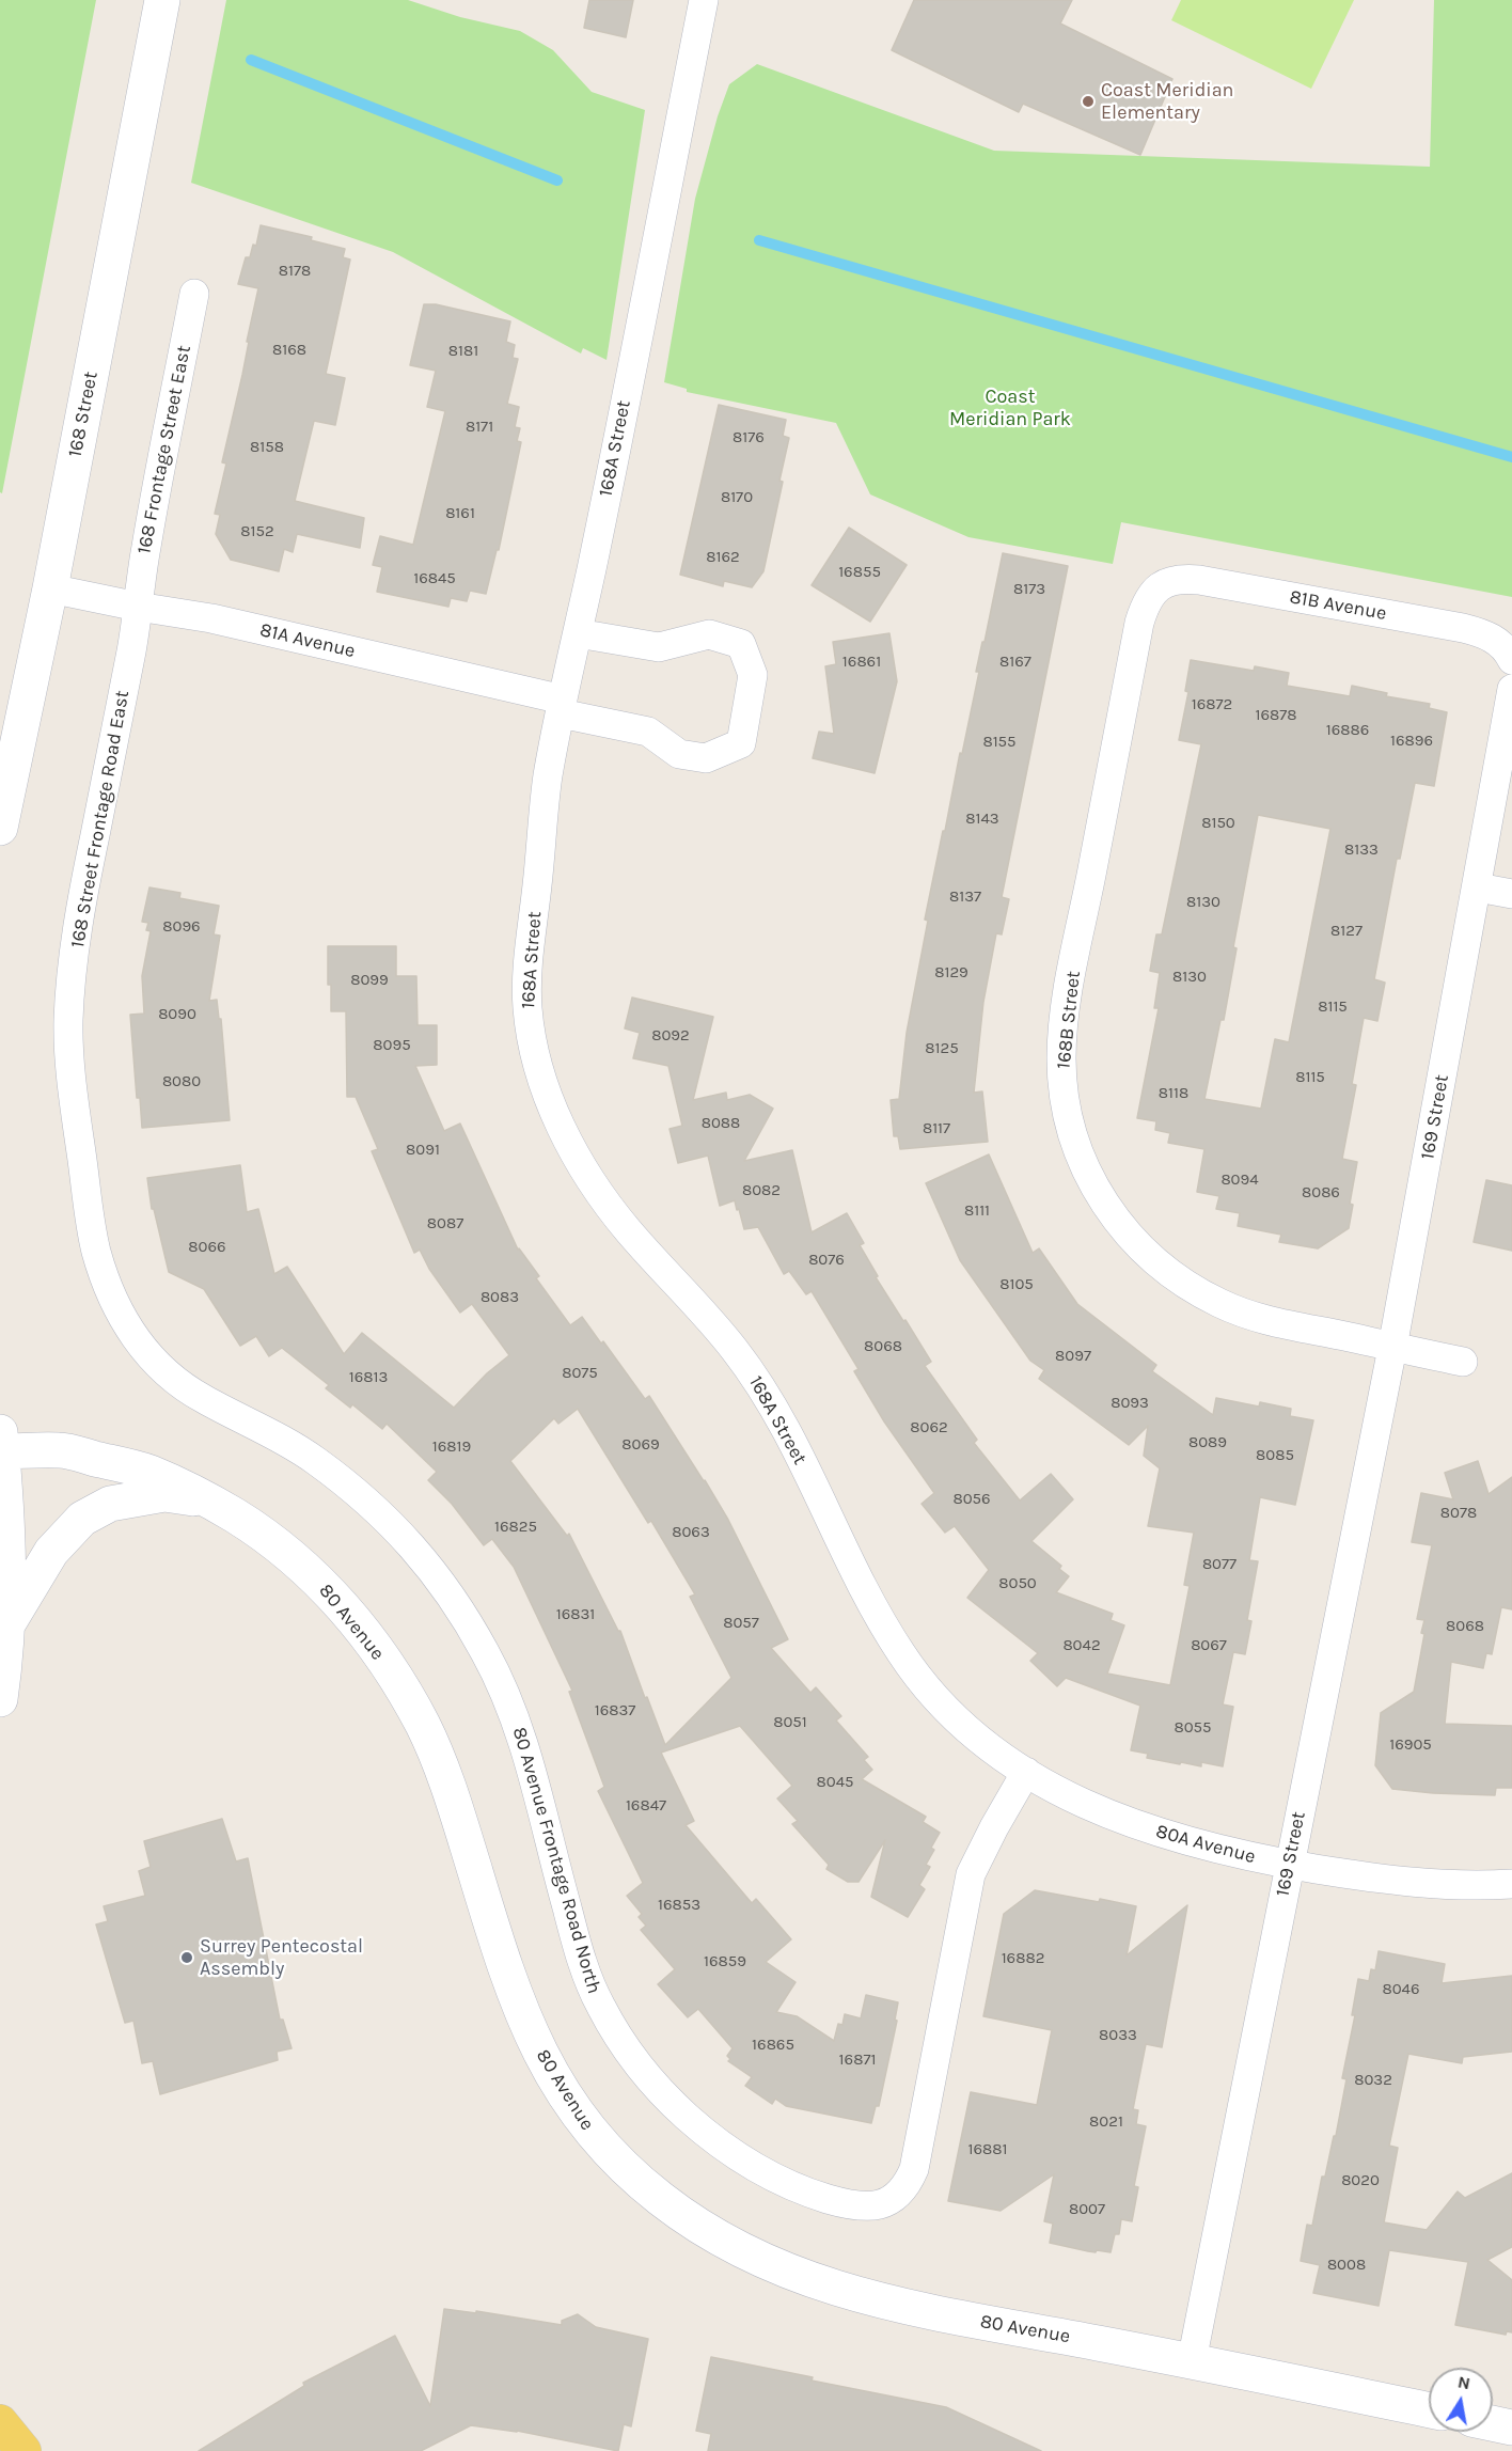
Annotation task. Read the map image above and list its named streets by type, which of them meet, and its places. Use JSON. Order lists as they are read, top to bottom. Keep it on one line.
{"streets":{"main road":["168 Street","80 Avenue"],"street":["168A Street","168 Frontage Street East","81B Avenue","81A Avenue","168 Street Frontage Road East","168B Street","169 Street","80A Avenue","80 Avenue Frontage Road North"]},"crossings":[["168 Street","81A Avenue"],["168A Street","81A Avenue"],["168A Street","80A Avenue"],["168A Street","80 Avenue Frontage Road North"],["168 Frontage Street East","81A Avenue"],["168 Frontage Street East","168 Street Frontage Road East"],["81B Avenue","168B Street"],["81A Avenue","168 Street Frontage Road East"],["168 Street Frontage Road East","80 Avenue Frontage Road North"],["168B Street","169 Street"],["169 Street","80 Avenue"],["169 Street","80A Avenue"],["80A Avenue","80 Avenue Frontage Road North"]],"parks":["Coast Meridian Park"],"places":["Coast Meridian Elementary","Surrey Pentecostal Assembly"],"house_numbers":["8178","8168","8181","8171","8176","8158","8170","8161","8152","8162","16855","16845","8173","16861","8167","16872","16878","16886","16896","8155","8143","8150","8133","8137","8130","8096","8127","8129","8130","8099","8115","8090","8092","8095","8125","8115","8080","8118","8088","8117","8091","8094","8082","8086","8111","8087","8066","8076","8105","8083","8068","8097","8075","16813","8093","8062","8089","8069","16819","8085","8056","8078","16825","8063","8077","8050","16831","8057","8068","8042","8067","16837","8051","8055","16905","8045","16847","16853","16882","16859","8046","8033","16865","16871","8032","8021","16881","8020","8007","8008"],"north":"top"}
